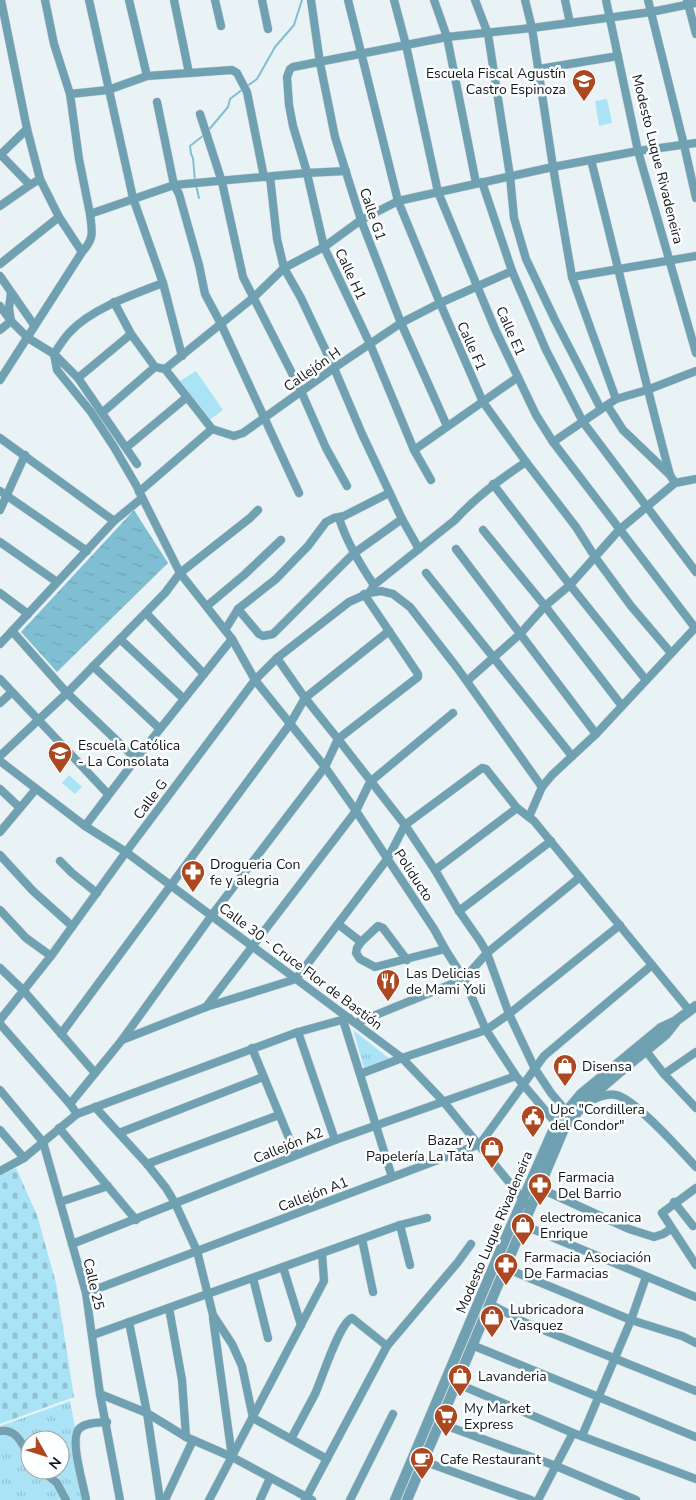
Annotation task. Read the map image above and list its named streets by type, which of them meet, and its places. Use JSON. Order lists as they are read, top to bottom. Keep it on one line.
{"streets":{"street":["Modesto Luque Rivadeneira","Calle G1","Calle H1","Calle E1","Calle F1","Callejón H","Calle G","Poliducto","Calle 30 - Cruce Flor de Bastión","Callejón A2","Callejón A1","Calle 25"]},"crossings":[["Modesto Luque Rivadeneira","Poliducto"],["Modesto Luque Rivadeneira","Calle 30 - Cruce Flor de Bastión"],["Calle G1","Calle H1"],["Calle G1","Callejón H"],["Calle H1","Callejón H"],["Calle E1","Callejón H"],["Calle F1","Callejón H"],["Calle F1","Calle G"],["Calle G","Poliducto"],["Calle G","Calle 30 - Cruce Flor de Bastión"],["Poliducto","Callejón A2"],["Calle 30 - Cruce Flor de Bastión","Callejón A2"],["Calle 30 - Cruce Flor de Bastión","Callejón A1"],["Callejón A2","Calle 25"],["Callejón A1","Calle 25"]],"places":{"school or university":["Escuela Fiscal Agustín Castro Espinoza","Escuela Católica - La Consolata"],"pharmacy":["Drogueria Con fe y alegria","Farmacia Del Barrio","Farmacia Asociación De Farmacias"],"restaurant":["Las Delicias de Mami Yoli"],"shop":["Disensa","Bazar y Papelería La Tata","electromecanica Enrique","Lubricadora Vasquez","Lavanderia"],"public building":["Upc \"Cordillera del Condor\""],"supermarket":["My Market Express"],"cafe":["Cafe Restaurant"]},"north":"bottom right"}
